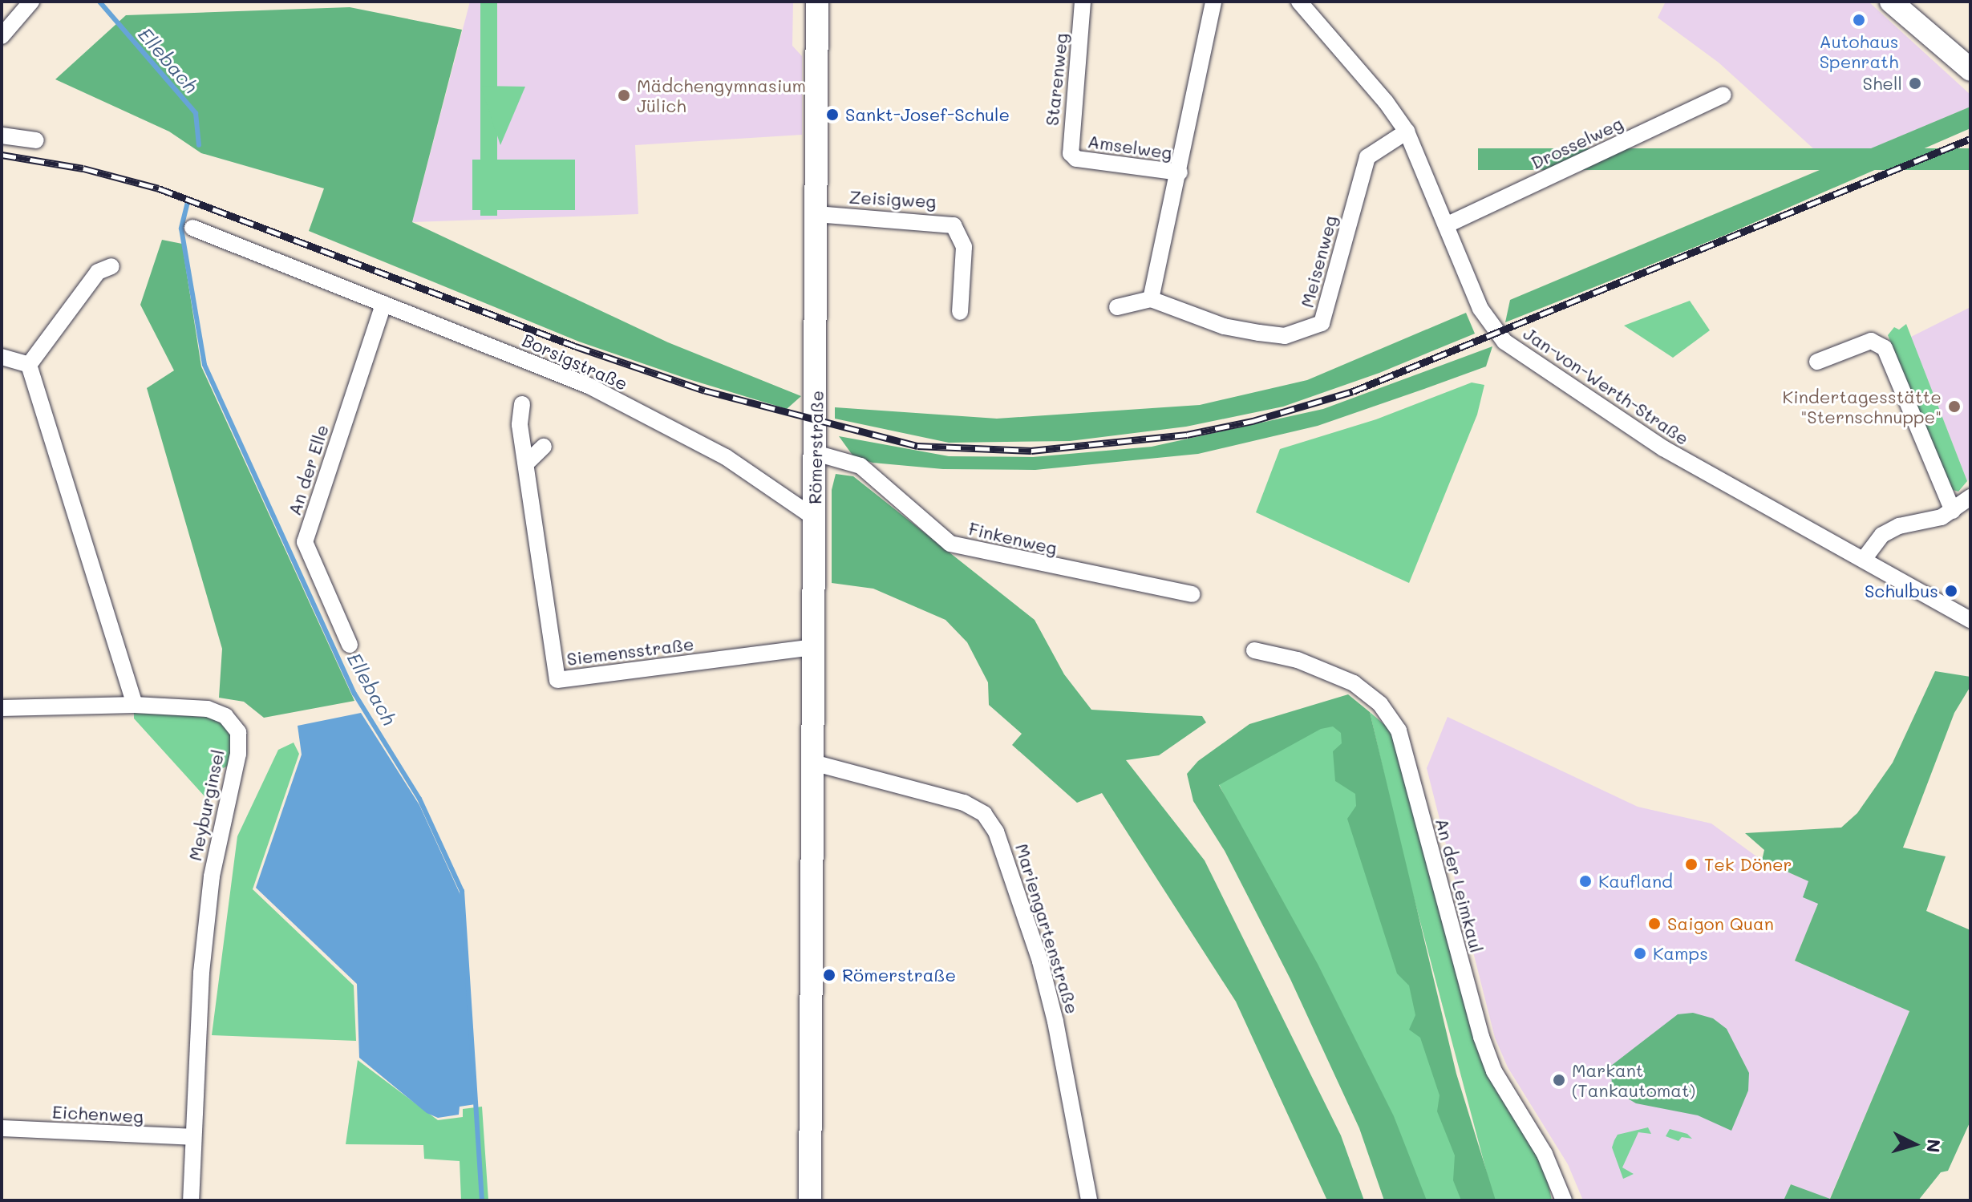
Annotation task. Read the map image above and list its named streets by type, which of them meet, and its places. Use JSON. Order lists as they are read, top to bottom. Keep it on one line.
{"streets":{"main road":["Römerstraße"],"street":["Starenweg","Drosselweg","Amselweg","Zeisigweg","Meisenweg","Borsigstraße","Jan-von-Werth-Straße","An der Elle","Finkenweg","Siemensstraße","Meyburginsel","An der Leimkaul","Mariengartenstraße","Eichenweg"]},"crossings":[["Starenweg","Amselweg"],["Drosselweg","Jan-von-Werth-Straße"],["Zeisigweg","Römerstraße"],["Meisenweg","Jan-von-Werth-Straße"],["Borsigstraße","Römerstraße"],["Borsigstraße","An der Elle"],["Römerstraße","Finkenweg"],["Römerstraße","Siemensstraße"],["Römerstraße","Mariengartenstraße"],["Meyburginsel","Eichenweg"]],"water":["Ellebach"],"places":["Autohaus Spenrath","Shell","Mädchengymnasium Jülich","Sankt-Josef-Schule","Kindertagesstätte \"Sternschnuppe\"","Schulbus","Tek Döner","Kaufland","Saigon Quan","Kamps","Römerstraße","Markant (Tankautomat)"],"north":"right"}
